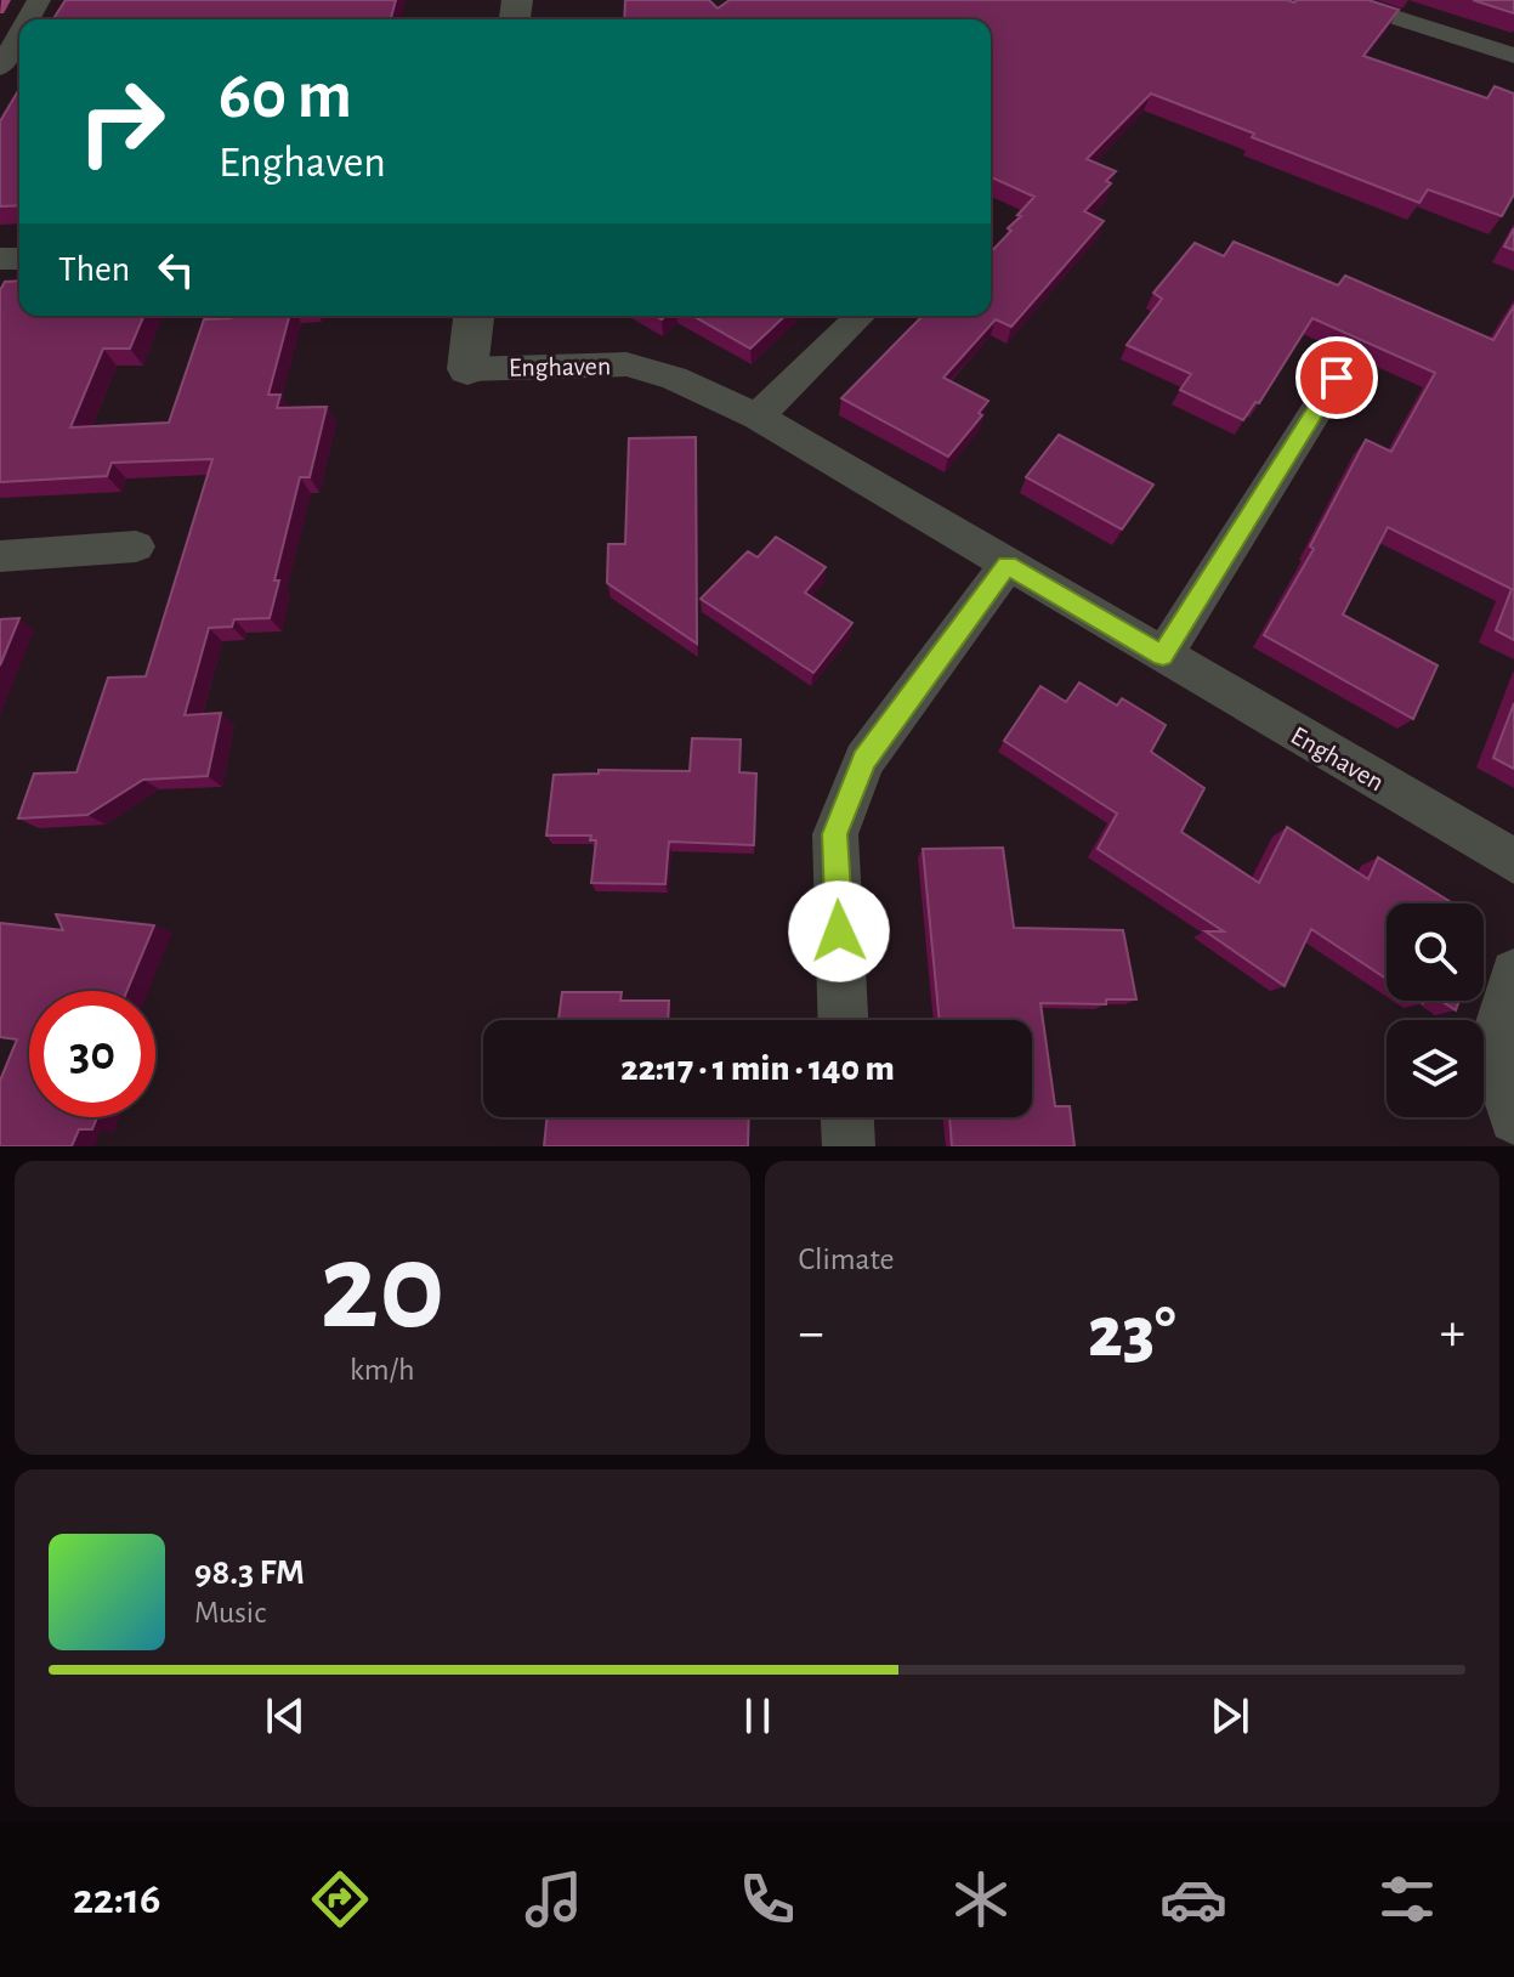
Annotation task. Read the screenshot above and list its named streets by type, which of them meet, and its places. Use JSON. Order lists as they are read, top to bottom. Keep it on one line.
{"streets":{"street":["Enghaven"]},"page":{"turn":["60 m","Enghaven"],"then":"Then","limit":"30","trip":"22:17 · 1 min · 140 m","tile":[["20","km/h"],"Climate"],"heat":["−","23°","+"],"song":["98.3 FM","Music"],"tabs":"22:16"}}
